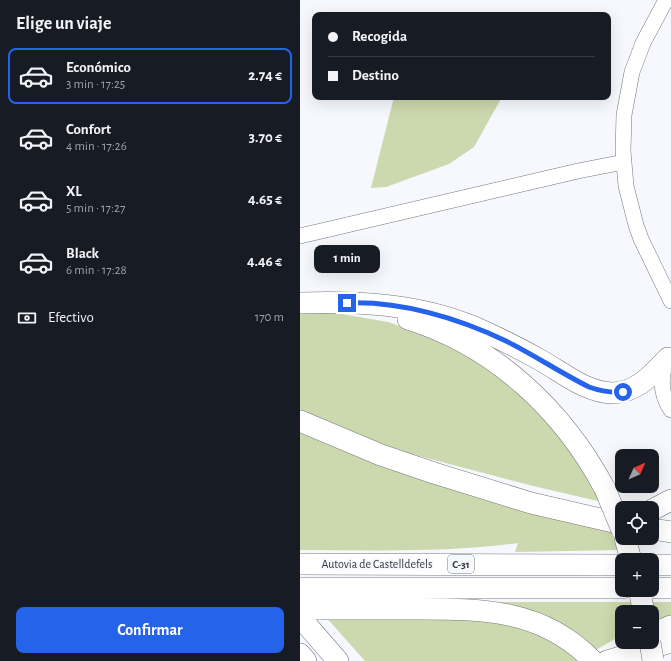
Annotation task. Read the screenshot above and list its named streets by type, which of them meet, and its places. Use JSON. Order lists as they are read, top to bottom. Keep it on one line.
{"streets":{"highway":["Autovia de Castelldefels","C-31"]},"north":"top right","page":{"heading":"Elige un viaje","banner":["Recogida","Destino"],"list":[{"name":"Económico","note":"3 min · 17:25","value":"2.74 €"},{"name":"Confort","note":"4 min · 17:26","value":"3.70 €"},{"name":"XL","note":"5 min · 17:27","value":"4.65 €"},{"name":"Black","note":"6 min · 17:28","value":"4.46 €"}],"bubble":"1 min","pay":["Efectivo","170 m"],"map_buttons":["+","−"],"buttons":"Confirmar"}}
